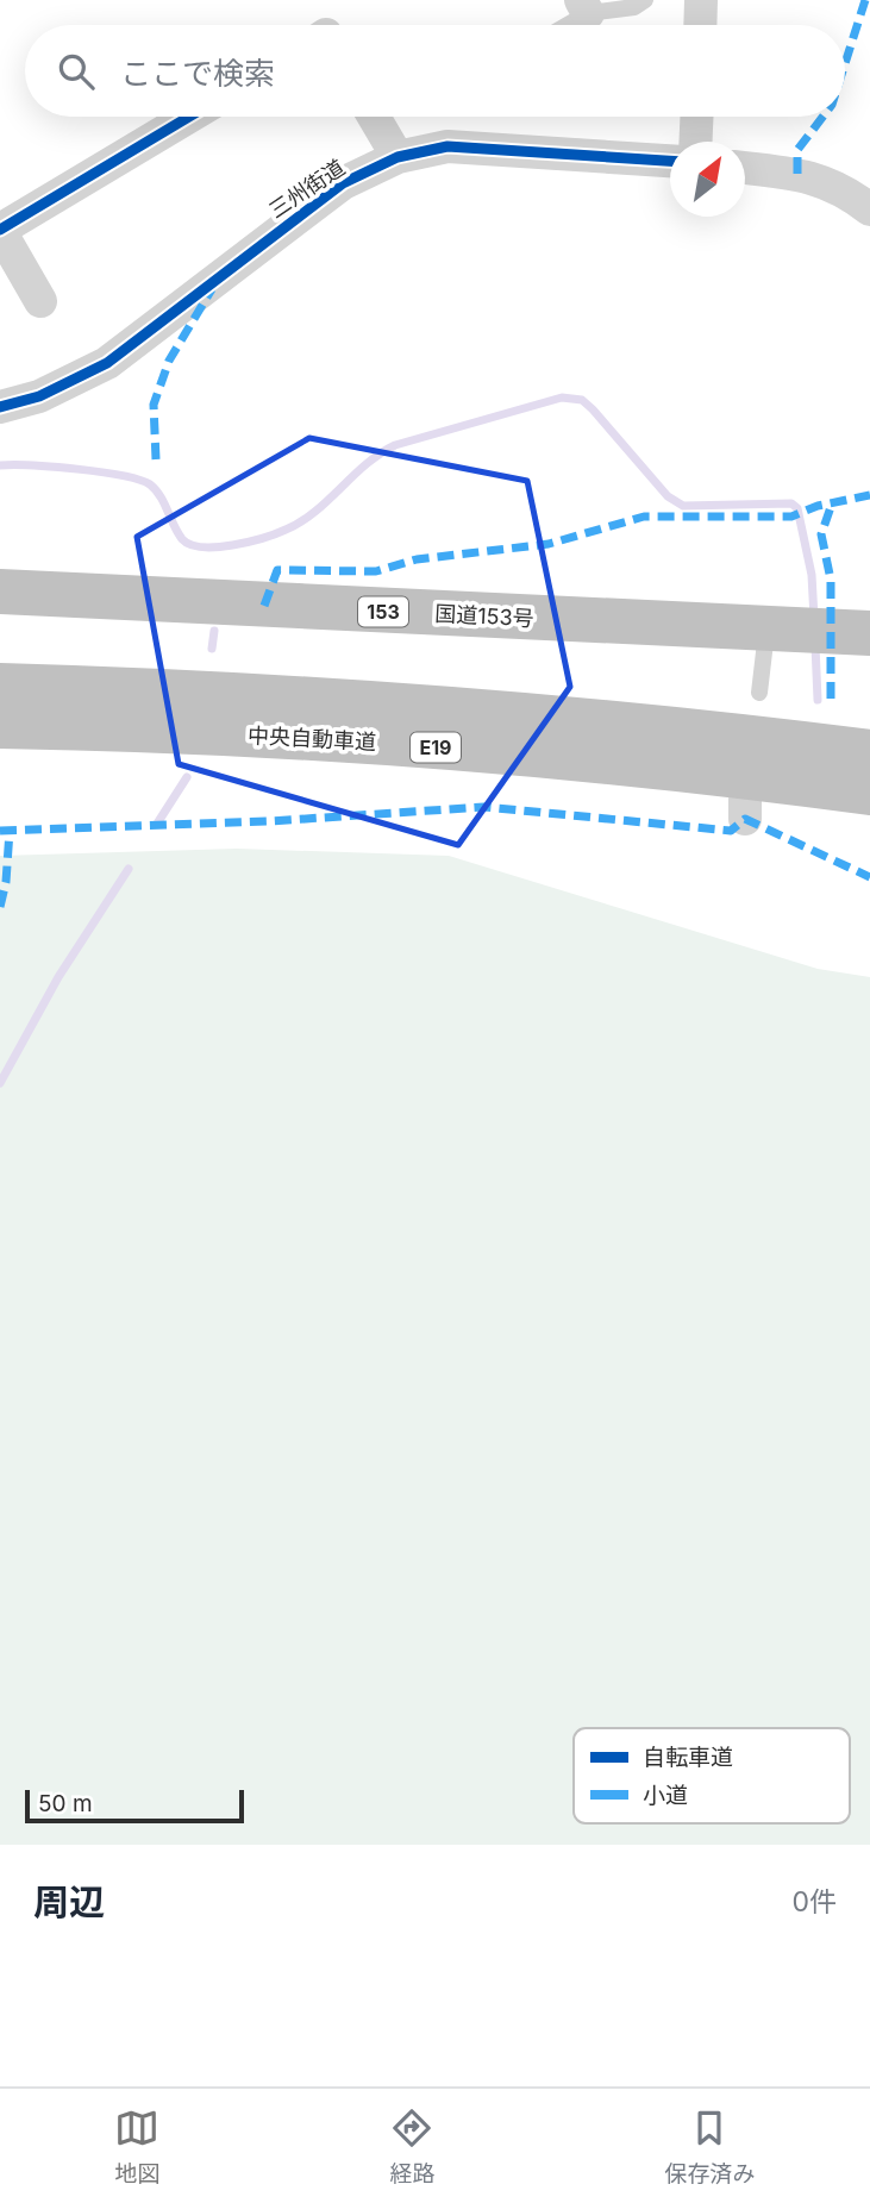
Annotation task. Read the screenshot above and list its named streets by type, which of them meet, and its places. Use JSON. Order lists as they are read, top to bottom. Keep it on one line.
{"streets":{"highway":["153","国道153号","中央自動車道","E19"],"street":["三州街道"]},"legend":["自転車道","小道"],"scale_bar":"50 m","north":"top right","page":{"search":"ここで検索","scale":"50 m","heading":["周辺","0件"],"nav":["地図","経路","保存済み"]}}
